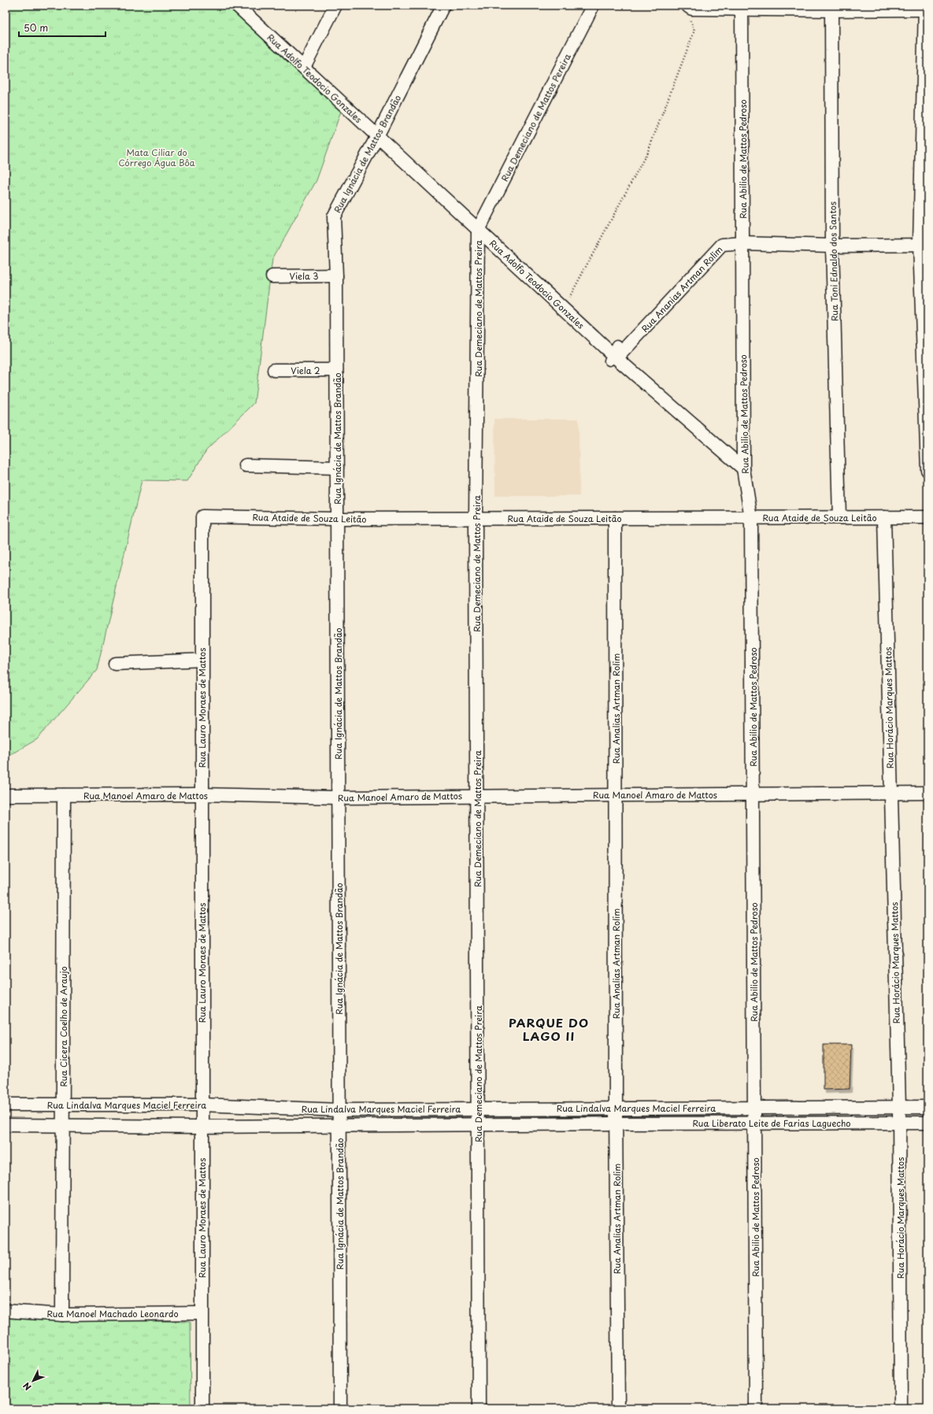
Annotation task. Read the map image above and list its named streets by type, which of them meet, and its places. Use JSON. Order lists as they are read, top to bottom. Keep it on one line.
{"streets":{"street":["Rua Adolfo Teodocio Gonzales","Rua Demeciano de Mattos Pereira","Rua Ignácia de Mattos Brandão","Rua Abilio de Mattos Pedroso","Rua Toni Ednaldo dos Santos","Viela 3","Rua Ananias Artman Rolim","Rua Demeciano de Mattos Preira","Viela 2","Rua Ataide de Souza Leitão","Rua Lauro Moraes de Mattos","Rua Horácio Marques Mattos","Rua Analias Artman Rolim","Rua Manoel Amaro de Mattos","Rua Cicera Coelho de Araujo","Rua Lindalva Marques Maciel Ferreira","Rua Liberato Leite de Farias Laguecho","Rua Manoel Machado Leonardo"]},"crossings":[["Rua Adolfo Teodocio Gonzales","Rua Demeciano de Mattos Pereira"],["Rua Adolfo Teodocio Gonzales","Rua Ignácia de Mattos Brandão"],["Rua Adolfo Teodocio Gonzales","Rua Abilio de Mattos Pedroso"],["Rua Adolfo Teodocio Gonzales","Rua Ananias Artman Rolim"],["Rua Adolfo Teodocio Gonzales","Rua Demeciano de Mattos Preira"],["Rua Demeciano de Mattos Pereira","Rua Demeciano de Mattos Preira"],["Rua Ignácia de Mattos Brandão","Viela 3"],["Rua Ignácia de Mattos Brandão","Viela 2"],["Rua Ignácia de Mattos Brandão","Rua Ataide de Souza Leitão"],["Rua Ignácia de Mattos Brandão","Rua Manoel Amaro de Mattos"],["Rua Ignácia de Mattos Brandão","Rua Lindalva Marques Maciel Ferreira"],["Rua Abilio de Mattos Pedroso","Rua Ananias Artman Rolim"],["Rua Abilio de Mattos Pedroso","Rua Ataide de Souza Leitão"],["Rua Abilio de Mattos Pedroso","Rua Manoel Amaro de Mattos"],["Rua Abilio de Mattos Pedroso","Rua Lindalva Marques Maciel Ferreira"],["Rua Abilio de Mattos Pedroso","Rua Liberato Leite de Farias Laguecho"],["Rua Toni Ednaldo dos Santos","Rua Ananias Artman Rolim"],["Rua Toni Ednaldo dos Santos","Rua Ataide de Souza Leitão"],["Rua Demeciano de Mattos Preira","Rua Ataide de Souza Leitão"],["Rua Demeciano de Mattos Preira","Rua Manoel Amaro de Mattos"],["Rua Demeciano de Mattos Preira","Rua Lindalva Marques Maciel Ferreira"],["Rua Ataide de Souza Leitão","Rua Lauro Moraes de Mattos"],["Rua Ataide de Souza Leitão","Rua Horácio Marques Mattos"],["Rua Ataide de Souza Leitão","Rua Analias Artman Rolim"],["Rua Lauro Moraes de Mattos","Rua Manoel Amaro de Mattos"],["Rua Lauro Moraes de Mattos","Rua Lindalva Marques Maciel Ferreira"],["Rua Lauro Moraes de Mattos","Rua Manoel Machado Leonardo"],["Rua Horácio Marques Mattos","Rua Manoel Amaro de Mattos"],["Rua Horácio Marques Mattos","Rua Lindalva Marques Maciel Ferreira"],["Rua Horácio Marques Mattos","Rua Liberato Leite de Farias Laguecho"],["Rua Analias Artman Rolim","Rua Manoel Amaro de Mattos"],["Rua Analias Artman Rolim","Rua Lindalva Marques Maciel Ferreira"],["Rua Analias Artman Rolim","Rua Liberato Leite de Farias Laguecho"],["Rua Manoel Amaro de Mattos","Rua Cicera Coelho de Araujo"],["Rua Cicera Coelho de Araujo","Rua Lindalva Marques Maciel Ferreira"],["Rua Cicera Coelho de Araujo","Rua Manoel Machado Leonardo"],["Rua Lindalva Marques Maciel Ferreira","Rua Liberato Leite de Farias Laguecho"]],"districts":["PARQUE DO LAGO II"],"parks":["Mata Ciliar do Córrego Água Bôa"],"scale_bar":"50 m","north":"bottom left"}
